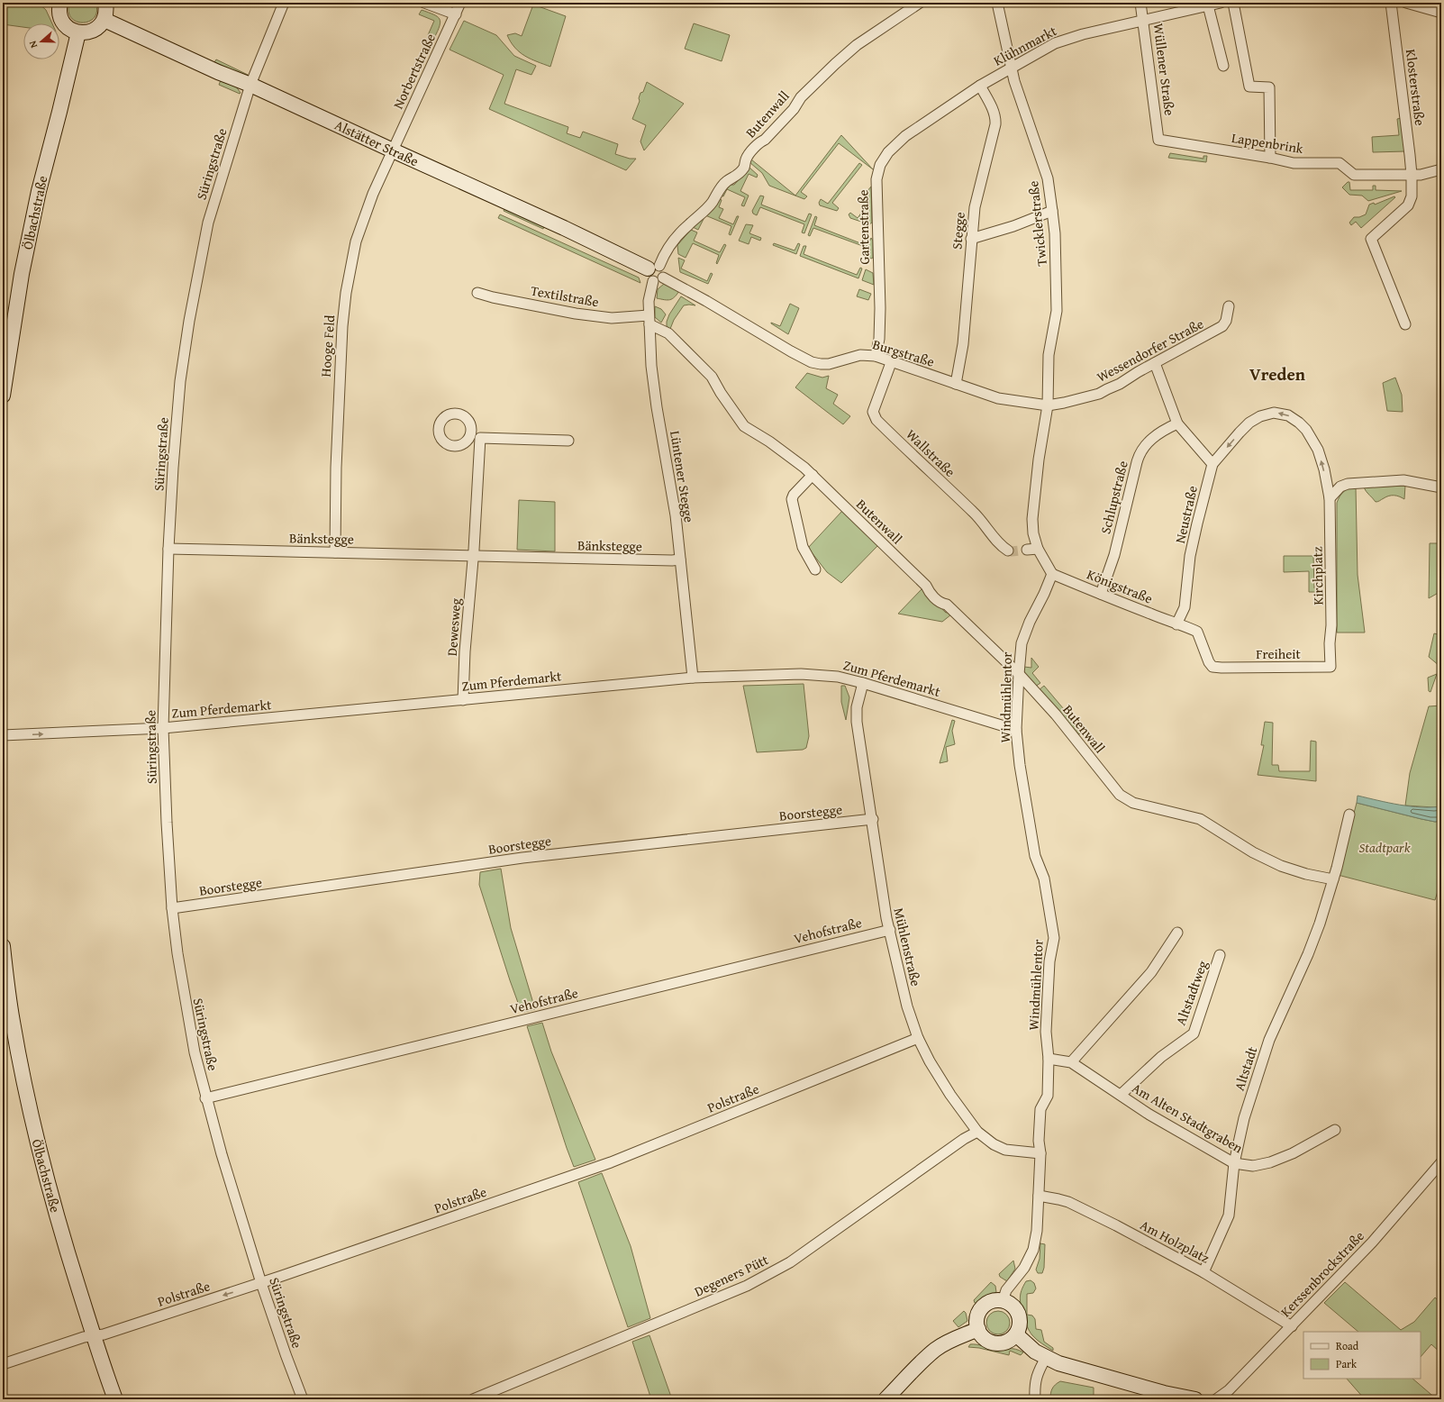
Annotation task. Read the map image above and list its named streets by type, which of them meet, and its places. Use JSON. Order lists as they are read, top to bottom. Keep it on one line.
{"streets":{"street":["Klühnmarkt","Wüllener Straße","Norbertstraße","Klosterstraße","Butenwall","Alstätter Straße","Lappenbrink","Süringstraße","Ölbachstraße","Twicklerstraße","Gartenstraße","Stegge","Textilstraße","Hooge Feld","Wessendorfer Straße","Burgstraße","Wallstraße","Lüntener Stegge","Schlupstraße","Neustraße","Bänkstegge","Kirchplatz","Königstraße","Dewesweg","Freiheit","Zum Pferdemarkt","Windmühlentor","Boorstegge","Vehofstraße","Mühlenstraße","Altstadtweg","Altstadt","Polstraße","Am Alten Stadtgraben","Am Holzplatz","Kerssenbrockstraße","Degeners Pütt"]},"crossings":[["Klühnmarkt","Wüllener Straße"],["Klühnmarkt","Twicklerstraße"],["Klühnmarkt","Gartenstraße"],["Klühnmarkt","Stegge"],["Wüllener Straße","Lappenbrink"],["Norbertstraße","Alstätter Straße"],["Norbertstraße","Hooge Feld"],["Klosterstraße","Lappenbrink"],["Butenwall","Alstätter Straße"],["Butenwall","Textilstraße"],["Butenwall","Burgstraße"],["Butenwall","Lüntener Stegge"],["Butenwall","Windmühlentor"],["Butenwall","Altstadt"],["Alstätter Straße","Süringstraße"],["Alstätter Straße","Hooge Feld"],["Alstätter Straße","Burgstraße"],["Alstätter Straße","Lüntener Stegge"],["Süringstraße","Bänkstegge"],["Süringstraße","Zum Pferdemarkt"],["Süringstraße","Boorstegge"],["Süringstraße","Vehofstraße"],["Süringstraße","Polstraße"],["Ölbachstraße","Polstraße"],["Twicklerstraße","Wessendorfer Straße"],["Twicklerstraße","Burgstraße"],["Twicklerstraße","Königstraße"],["Twicklerstraße","Windmühlentor"],["Gartenstraße","Burgstraße"],["Stegge","Burgstraße"],["Textilstraße","Lüntener Stegge"],["Hooge Feld","Bänkstegge"],["Wessendorfer Straße","Burgstraße"],["Burgstraße","Wallstraße"],["Burgstraße","Lüntener Stegge"],["Lüntener Stegge","Bänkstegge"],["Lüntener Stegge","Zum Pferdemarkt"],["Schlupstraße","Königstraße"],["Neustraße","Kirchplatz"],["Neustraße","Königstraße"],["Bänkstegge","Dewesweg"],["Kirchplatz","Freiheit"],["Königstraße","Freiheit"],["Königstraße","Windmühlentor"],["Dewesweg","Zum Pferdemarkt"],["Zum Pferdemarkt","Windmühlentor"],["Zum Pferdemarkt","Mühlenstraße"],["Windmühlentor","Mühlenstraße"],["Windmühlentor","Am Alten Stadtgraben"],["Windmühlentor","Am Holzplatz"],["Boorstegge","Mühlenstraße"],["Vehofstraße","Mühlenstraße"],["Mühlenstraße","Polstraße"],["Mühlenstraße","Degeners Pütt"],["Altstadtweg","Am Alten Stadtgraben"],["Altstadt","Am Alten Stadtgraben"],["Altstadt","Am Holzplatz"],["Am Holzplatz","Kerssenbrockstraße"]],"districts":["Vreden"],"parks":["Stadtpark"],"legend":["Road","Park"],"north":"left"}
